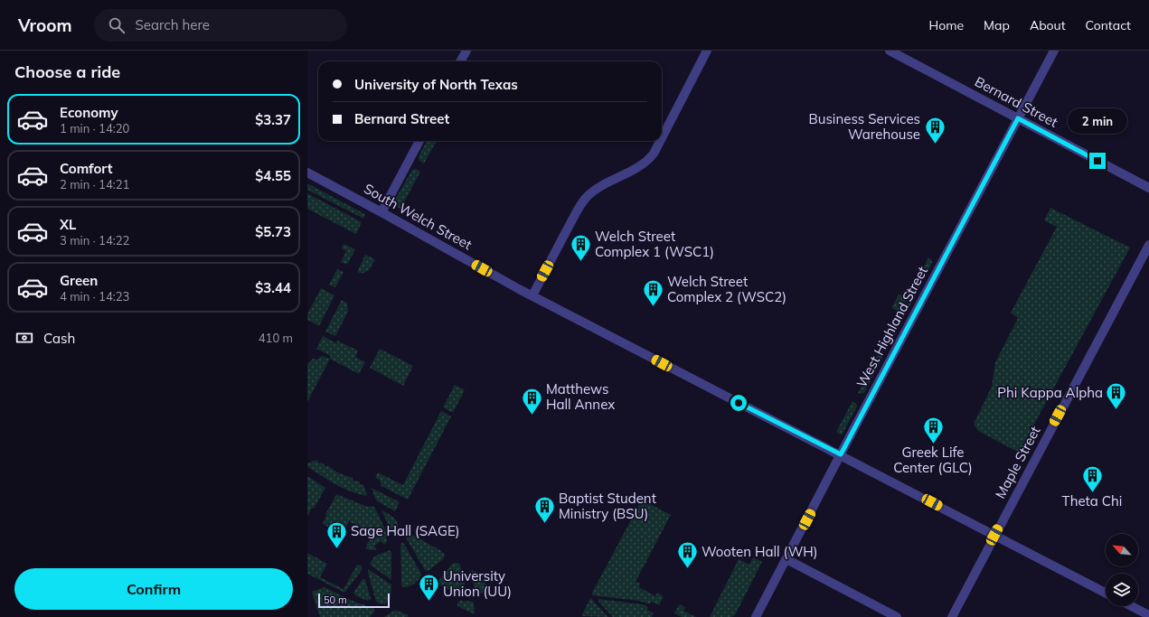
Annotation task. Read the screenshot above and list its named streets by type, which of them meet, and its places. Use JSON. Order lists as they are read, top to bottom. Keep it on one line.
{"streets":{"street":["Bernard Street","South Welch Street","West Highland Street","Maple Street"]},"crossings":[["Bernard Street","West Highland Street"],["South Welch Street","West Highland Street"],["South Welch Street","Maple Street"]],"places":{"building":["Business Services Warehouse","Welch Street Complex 1 (WSC1)","Welch Street Complex 2 (WSC2)","Phi Kappa Alpha","Matthews Hall Annex","Greek Life Center (GLC)","Theta Chi","Baptist Student Ministry (BSU)","Sage Hall (SAGE)","Wooten Hall (WH)","University Union (UU)"]},"scale_bar":"50 m","north":"top left","page":{"header":"Vroom","search":"Search here","nav":["Home","Map","About","Contact"],"heading":"Choose a ride","banner":["University of North Texas","Bernard Street"],"list":[{"name":"Economy","note":"1 min · 14:20","value":"$3.37"},{"name":"Comfort","note":"2 min · 14:21","value":"$4.55"},{"name":"XL","note":"3 min · 14:22","value":"$5.73"},{"name":"Green","note":"4 min · 14:23","value":"$3.44"}],"bubble":"2 min","pay":["Cash","410 m"],"buttons":"Confirm","scale":"50 m"}}
